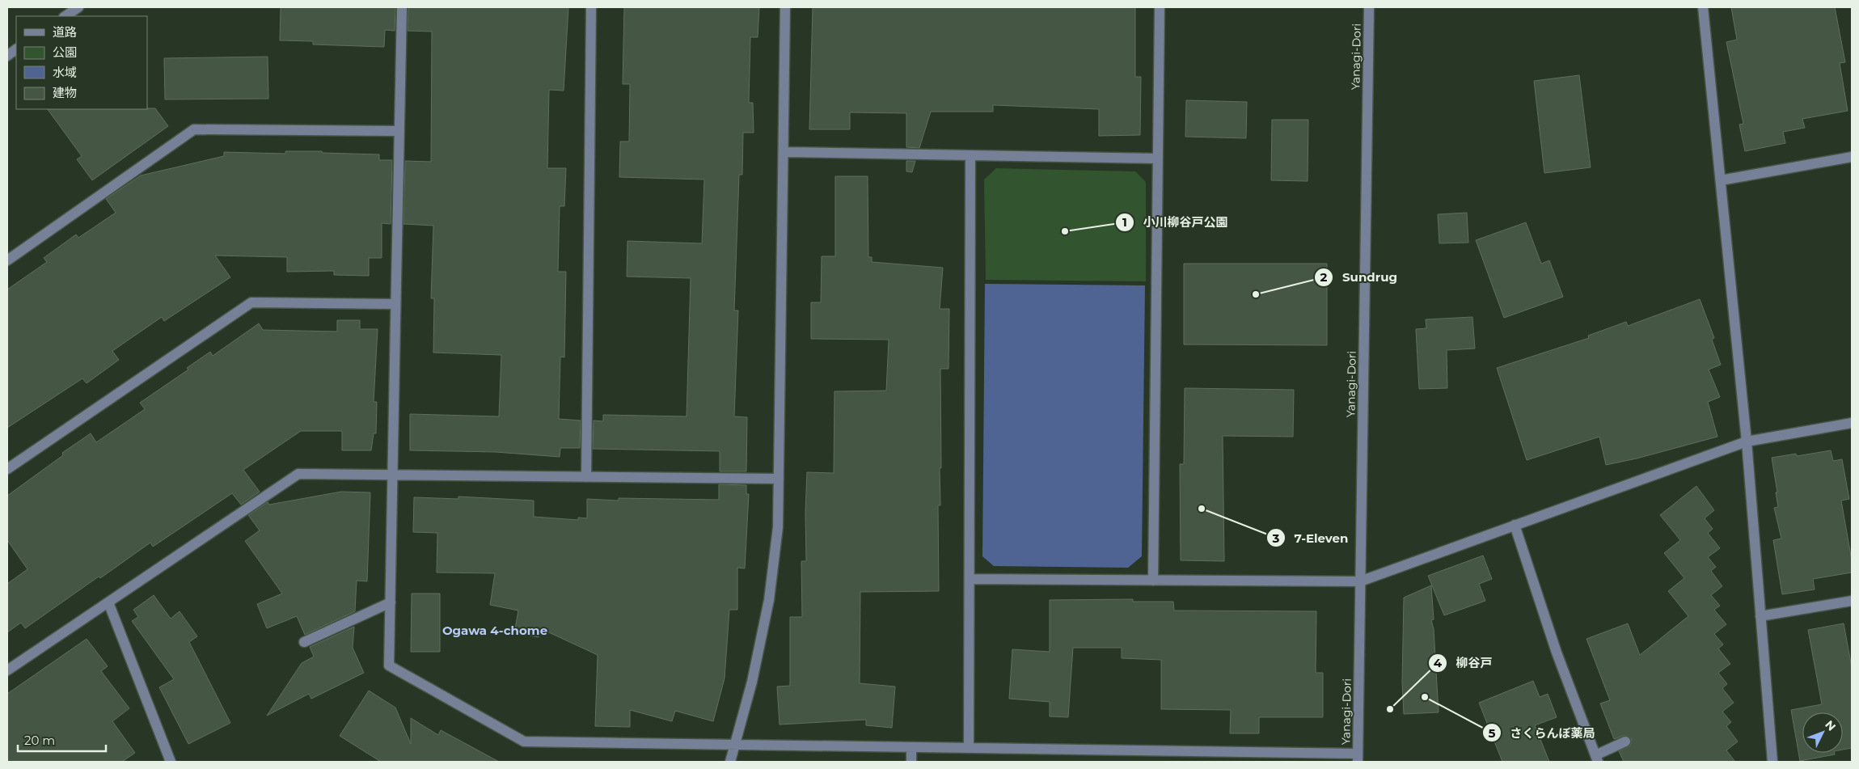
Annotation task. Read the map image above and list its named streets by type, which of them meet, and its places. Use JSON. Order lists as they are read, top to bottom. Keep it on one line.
{"streets":{"street":["Yanagi-Dori"]},"districts":["Ogawa 4-chome"],"places":["小川柳谷戸公園","Sundrug","7-Eleven","さくらんぼ薬局","柳谷戸"],"legend":["道路","公園","水域","建物"],"scale_bar":"20 m","north":"top right"}
